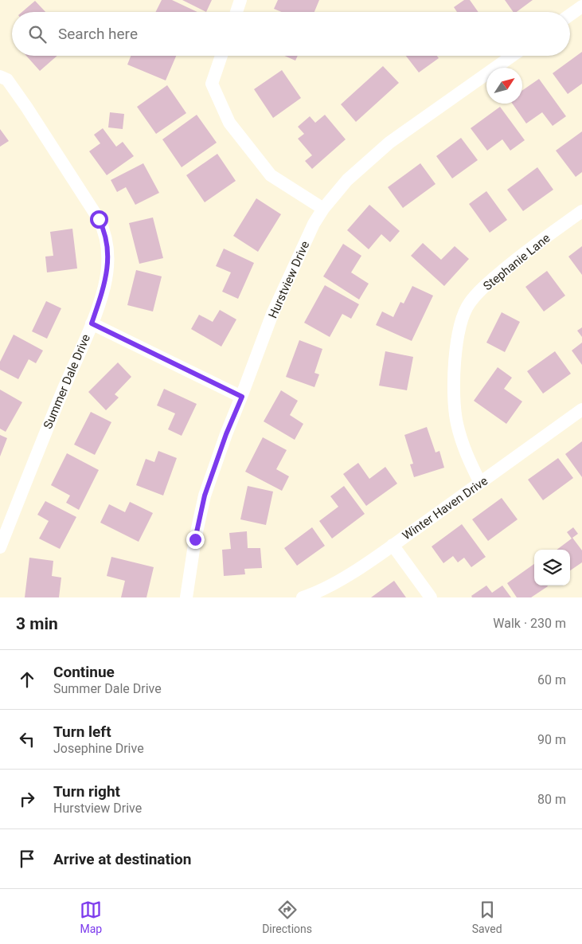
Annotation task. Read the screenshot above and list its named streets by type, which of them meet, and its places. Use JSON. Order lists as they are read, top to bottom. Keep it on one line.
{"streets":{"street":["Stephanie Lane","Hurstview Drive","Summer Dale Drive","Winter Haven Drive"]},"crossings":[["Stephanie Lane","Winter Haven Drive"]],"north":"top right","page":{"search":"Search here","heading":["3 min","Walk · 230 m"],"list":[["Continue","Summer Dale Drive","60 m"],["Turn left","Josephine Drive","90 m"],["Turn right","Hurstview Drive","80 m"],"Arrive at destination"],"nav":["Map","Directions","Saved"]}}
